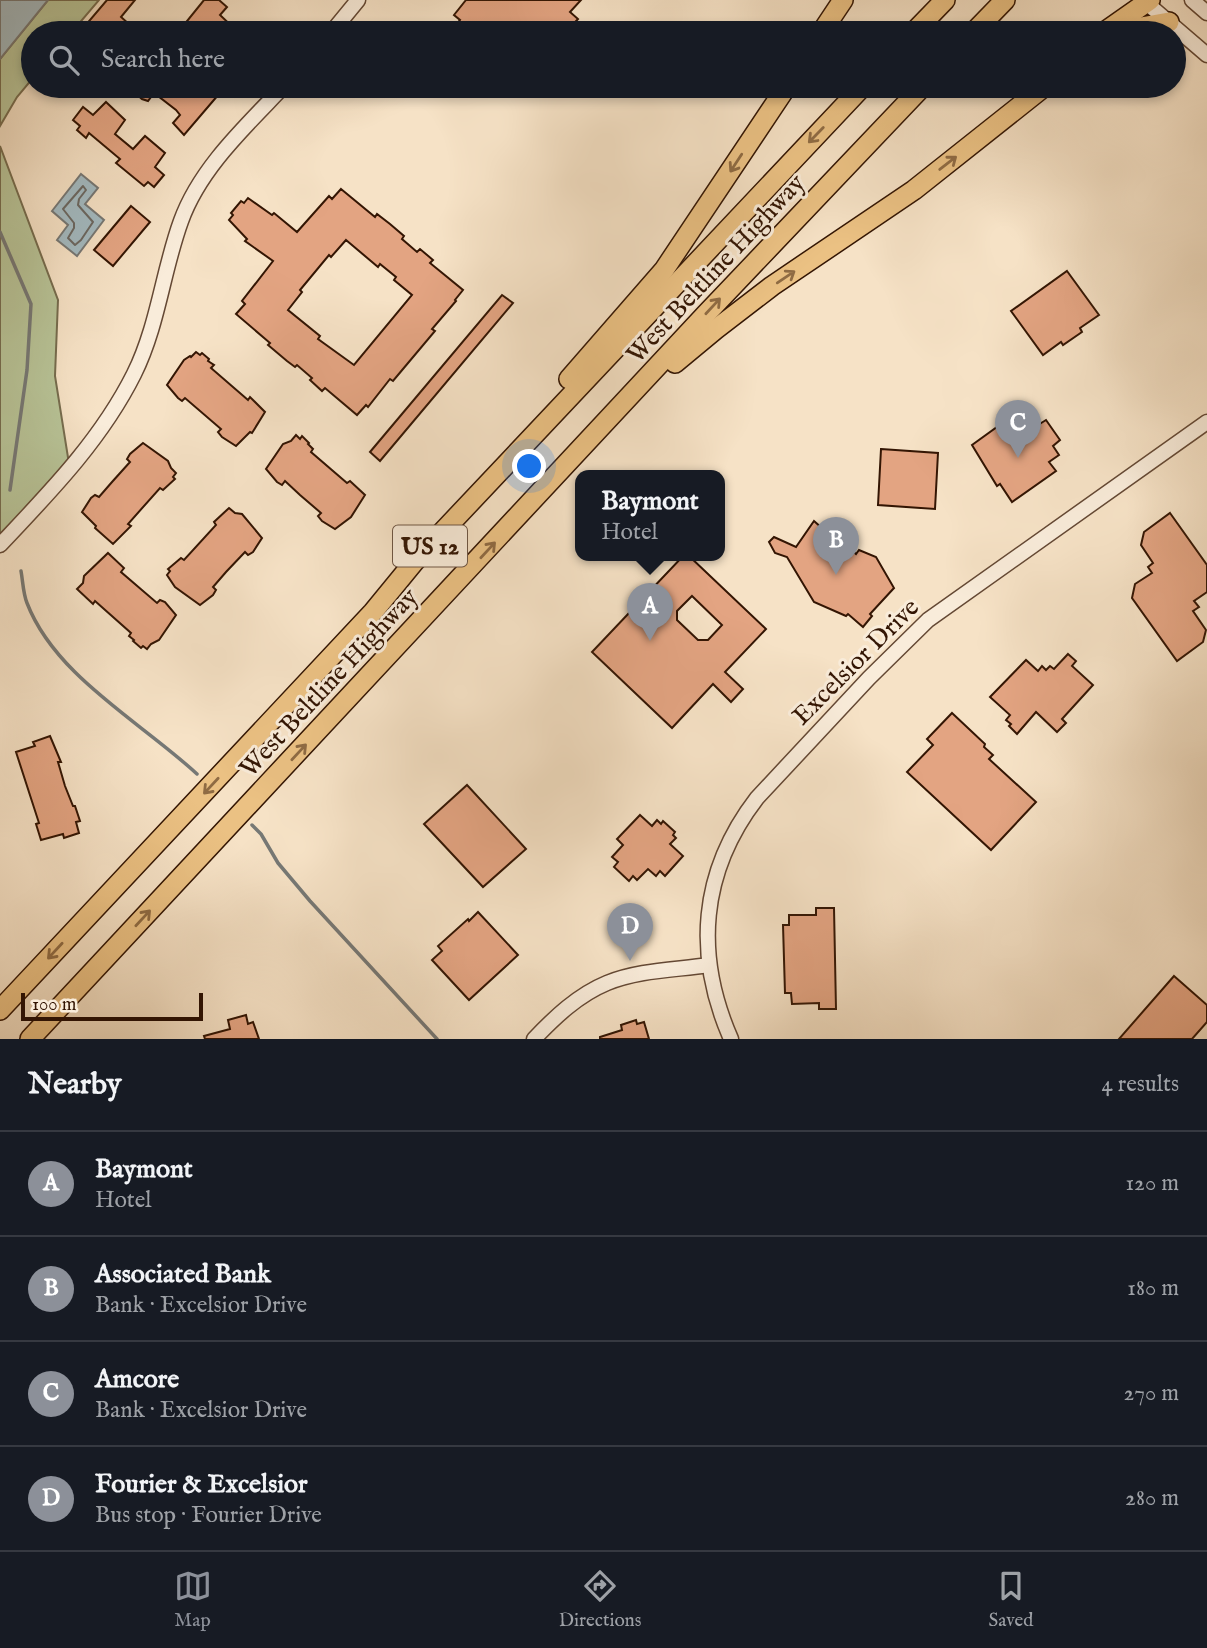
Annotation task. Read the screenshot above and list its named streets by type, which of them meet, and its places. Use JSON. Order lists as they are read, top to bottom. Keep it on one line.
{"streets":{"highway":["West Beltline Highway","US 12"],"street":["Excelsior Drive"]},"scale_bar":"100 m","page":{"search":"Search here","pins":["C","B","A","D"],"popup":["Baymont","Hotel"],"scale":"100 m","heading":["Nearby","4 results"],"list":[{"mark":"A","name":"Baymont","note":"Hotel","value":"120 m"},{"mark":"B","name":"Associated Bank","note":"Bank · Excelsior Drive","value":"180 m"},{"mark":"C","name":"Amcore","note":"Bank · Excelsior Drive","value":"270 m"},{"mark":"D","name":"Fourier & Excelsior","note":"Bus stop · Fourier Drive","value":"280 m"}],"nav":["Map","Directions","Saved"]}}
